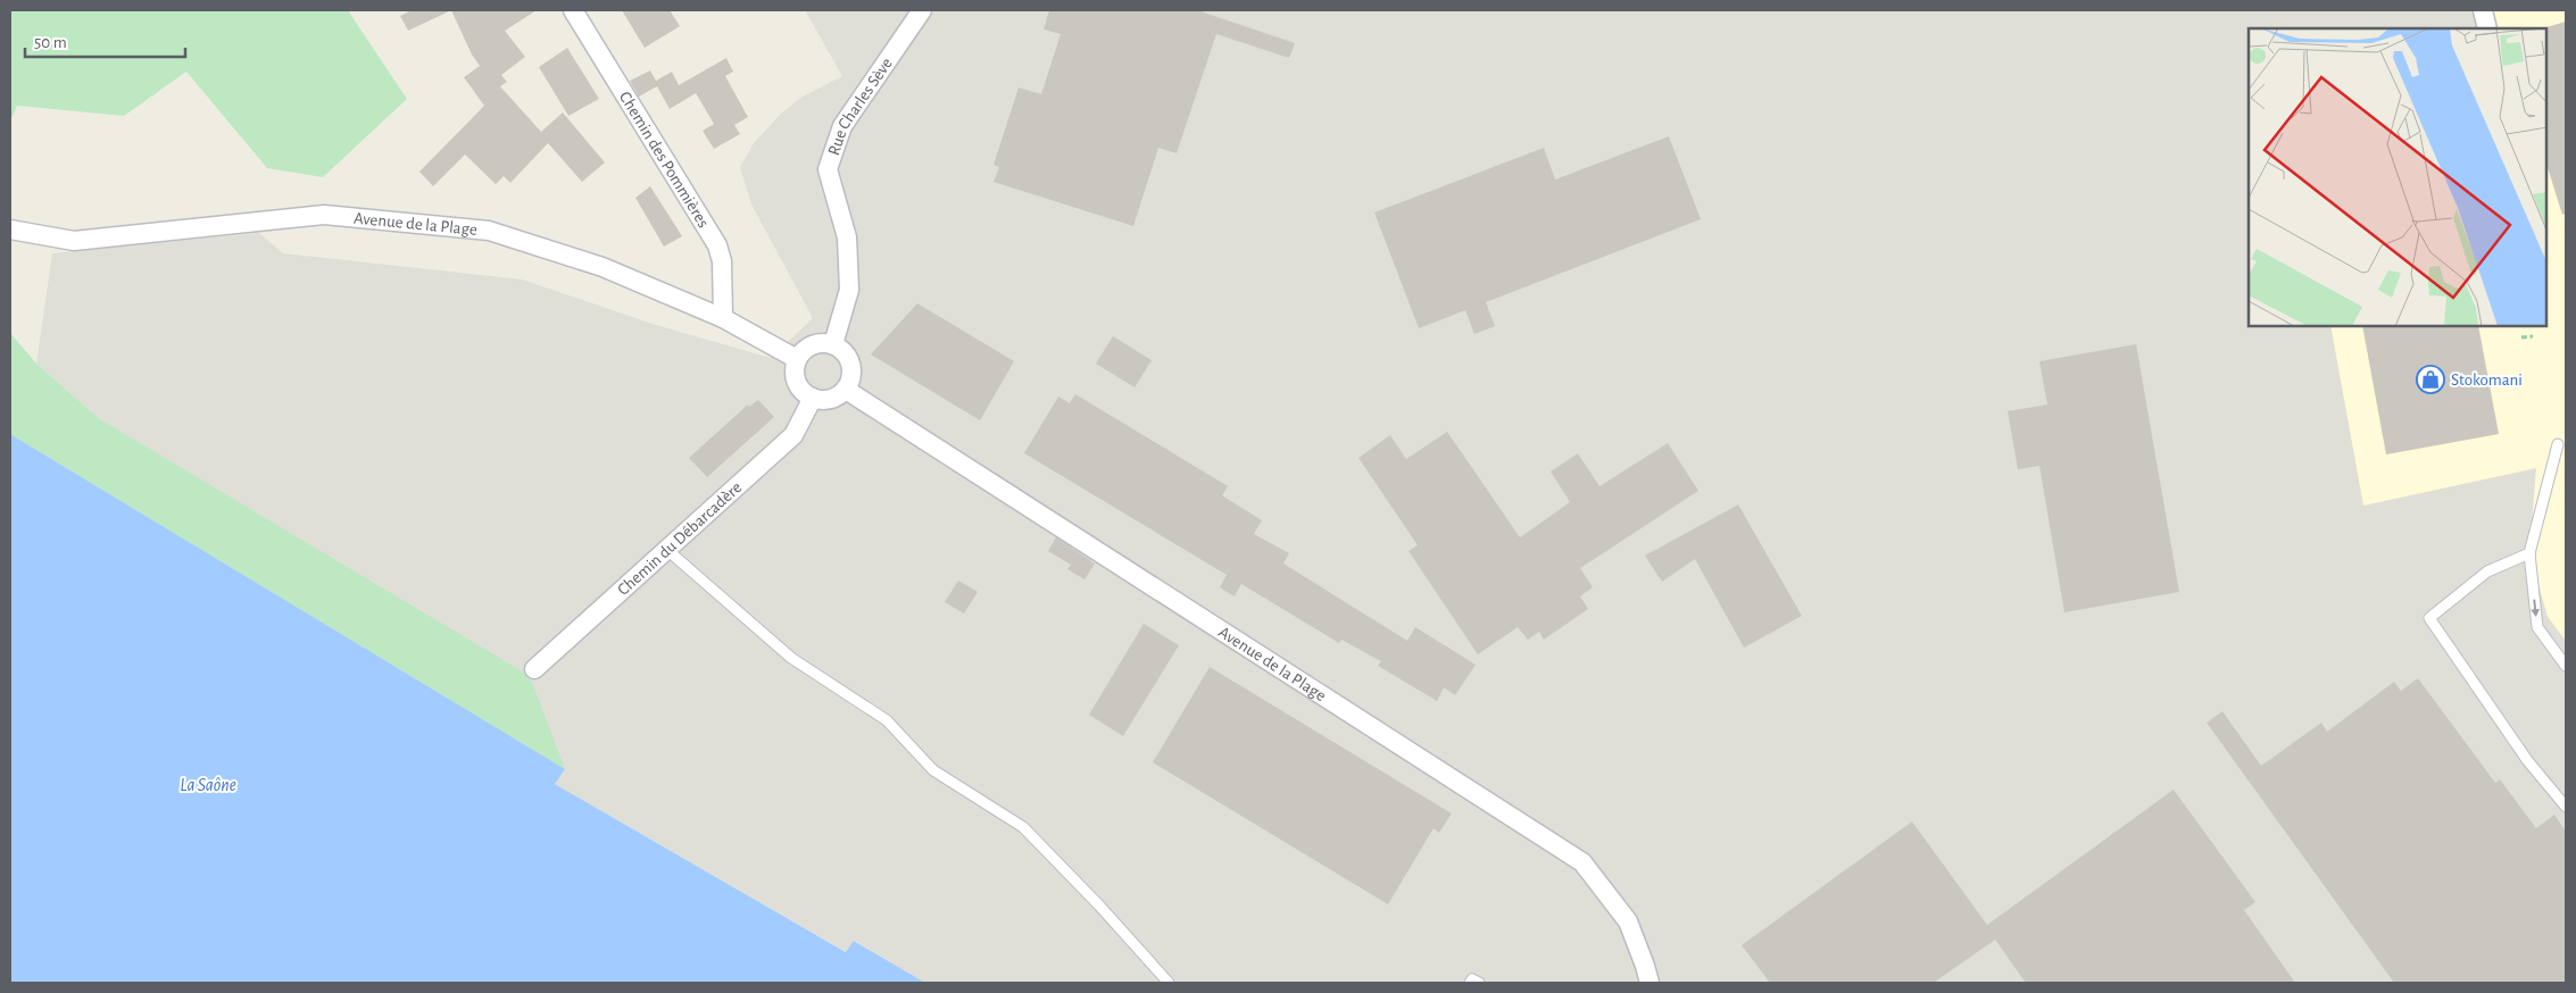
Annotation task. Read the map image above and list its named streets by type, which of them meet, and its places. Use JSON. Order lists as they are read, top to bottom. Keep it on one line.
{"streets":{"street":["Rue Charles Sève","Chemin des Pommières","Avenue de la Plage","Chemin du Débarcadère"]},"crossings":[["Rue Charles Sève","Avenue de la Plage"],["Rue Charles Sève","Chemin du Débarcadère"],["Chemin des Pommières","Avenue de la Plage"],["Avenue de la Plage","Chemin du Débarcadère"]],"water":["La Saône"],"places":{"shop":["Stokomani"]},"scale_bar":"50 m"}
